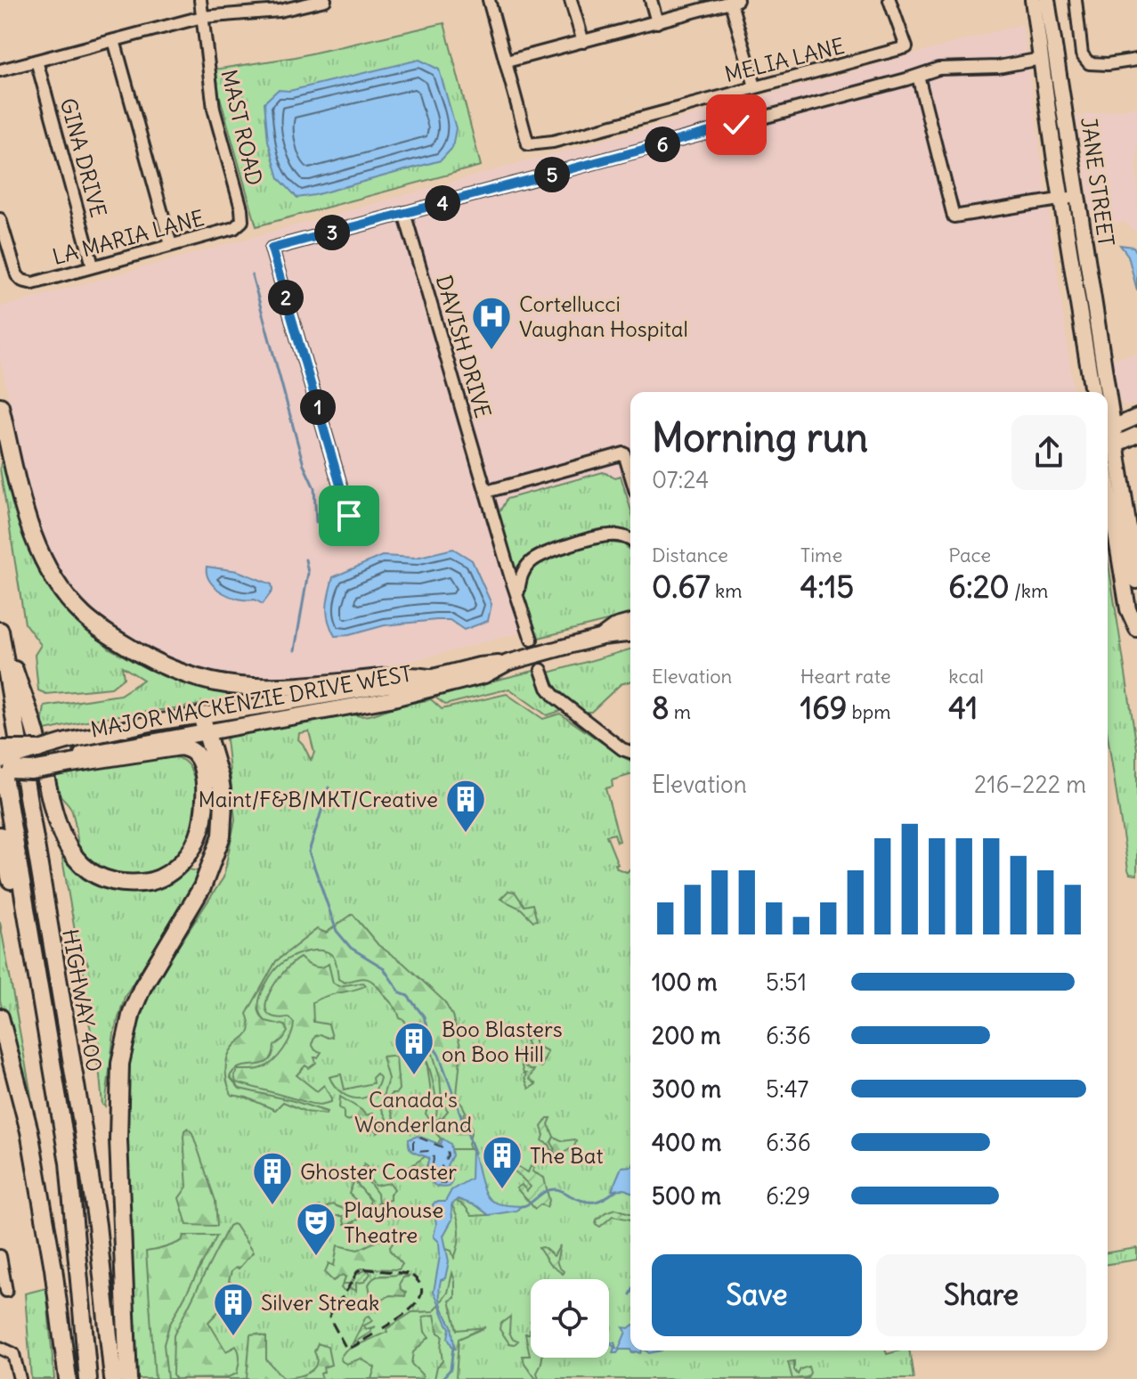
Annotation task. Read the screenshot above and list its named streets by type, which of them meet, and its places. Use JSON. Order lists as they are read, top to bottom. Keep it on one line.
{"streets":{"highway":["HIGHWAY 400"],"main road":["JANE STREET","MAJOR MACKENZIE DRIVE WEST"],"street":["MELIA LANE","MAST ROAD","GINA DRIVE","LA MARIA LANE","DAVISH DRIVE"]},"crossings":[["MAST ROAD","LA MARIA LANE"],["GINA DRIVE","LA MARIA LANE"]],"parks":["Canada's Wonderland"],"places":{"hospital":["Cortellucci Vaughan Hospital"],"building":["Maint/F&B/MKT/Creative","Boo Blasters on Boo Hill","The Bat","Ghoster Coaster","Silver Streak"],"theatre":["Playhouse Theatre"]},"page":{"pins":["6","5","4","3","2","1"],"heading":["Morning run","07:24"],"stats":[["Distance","0.67 km"],["Time","4:15"],["Pace","6:20 /km"],["Elevation","8 m"],["Heart rate","169 bpm"],["kcal","41"]],"chart":["Elevation","216–222 m"],"list":[{"name":"100 m","note":"5:51"},{"name":"200 m","note":"6:36"},{"name":"300 m","note":"5:47"},{"name":"400 m","note":"6:36"},{"name":"500 m","note":"6:29"}],"buttons":["Save","Share"]}}
